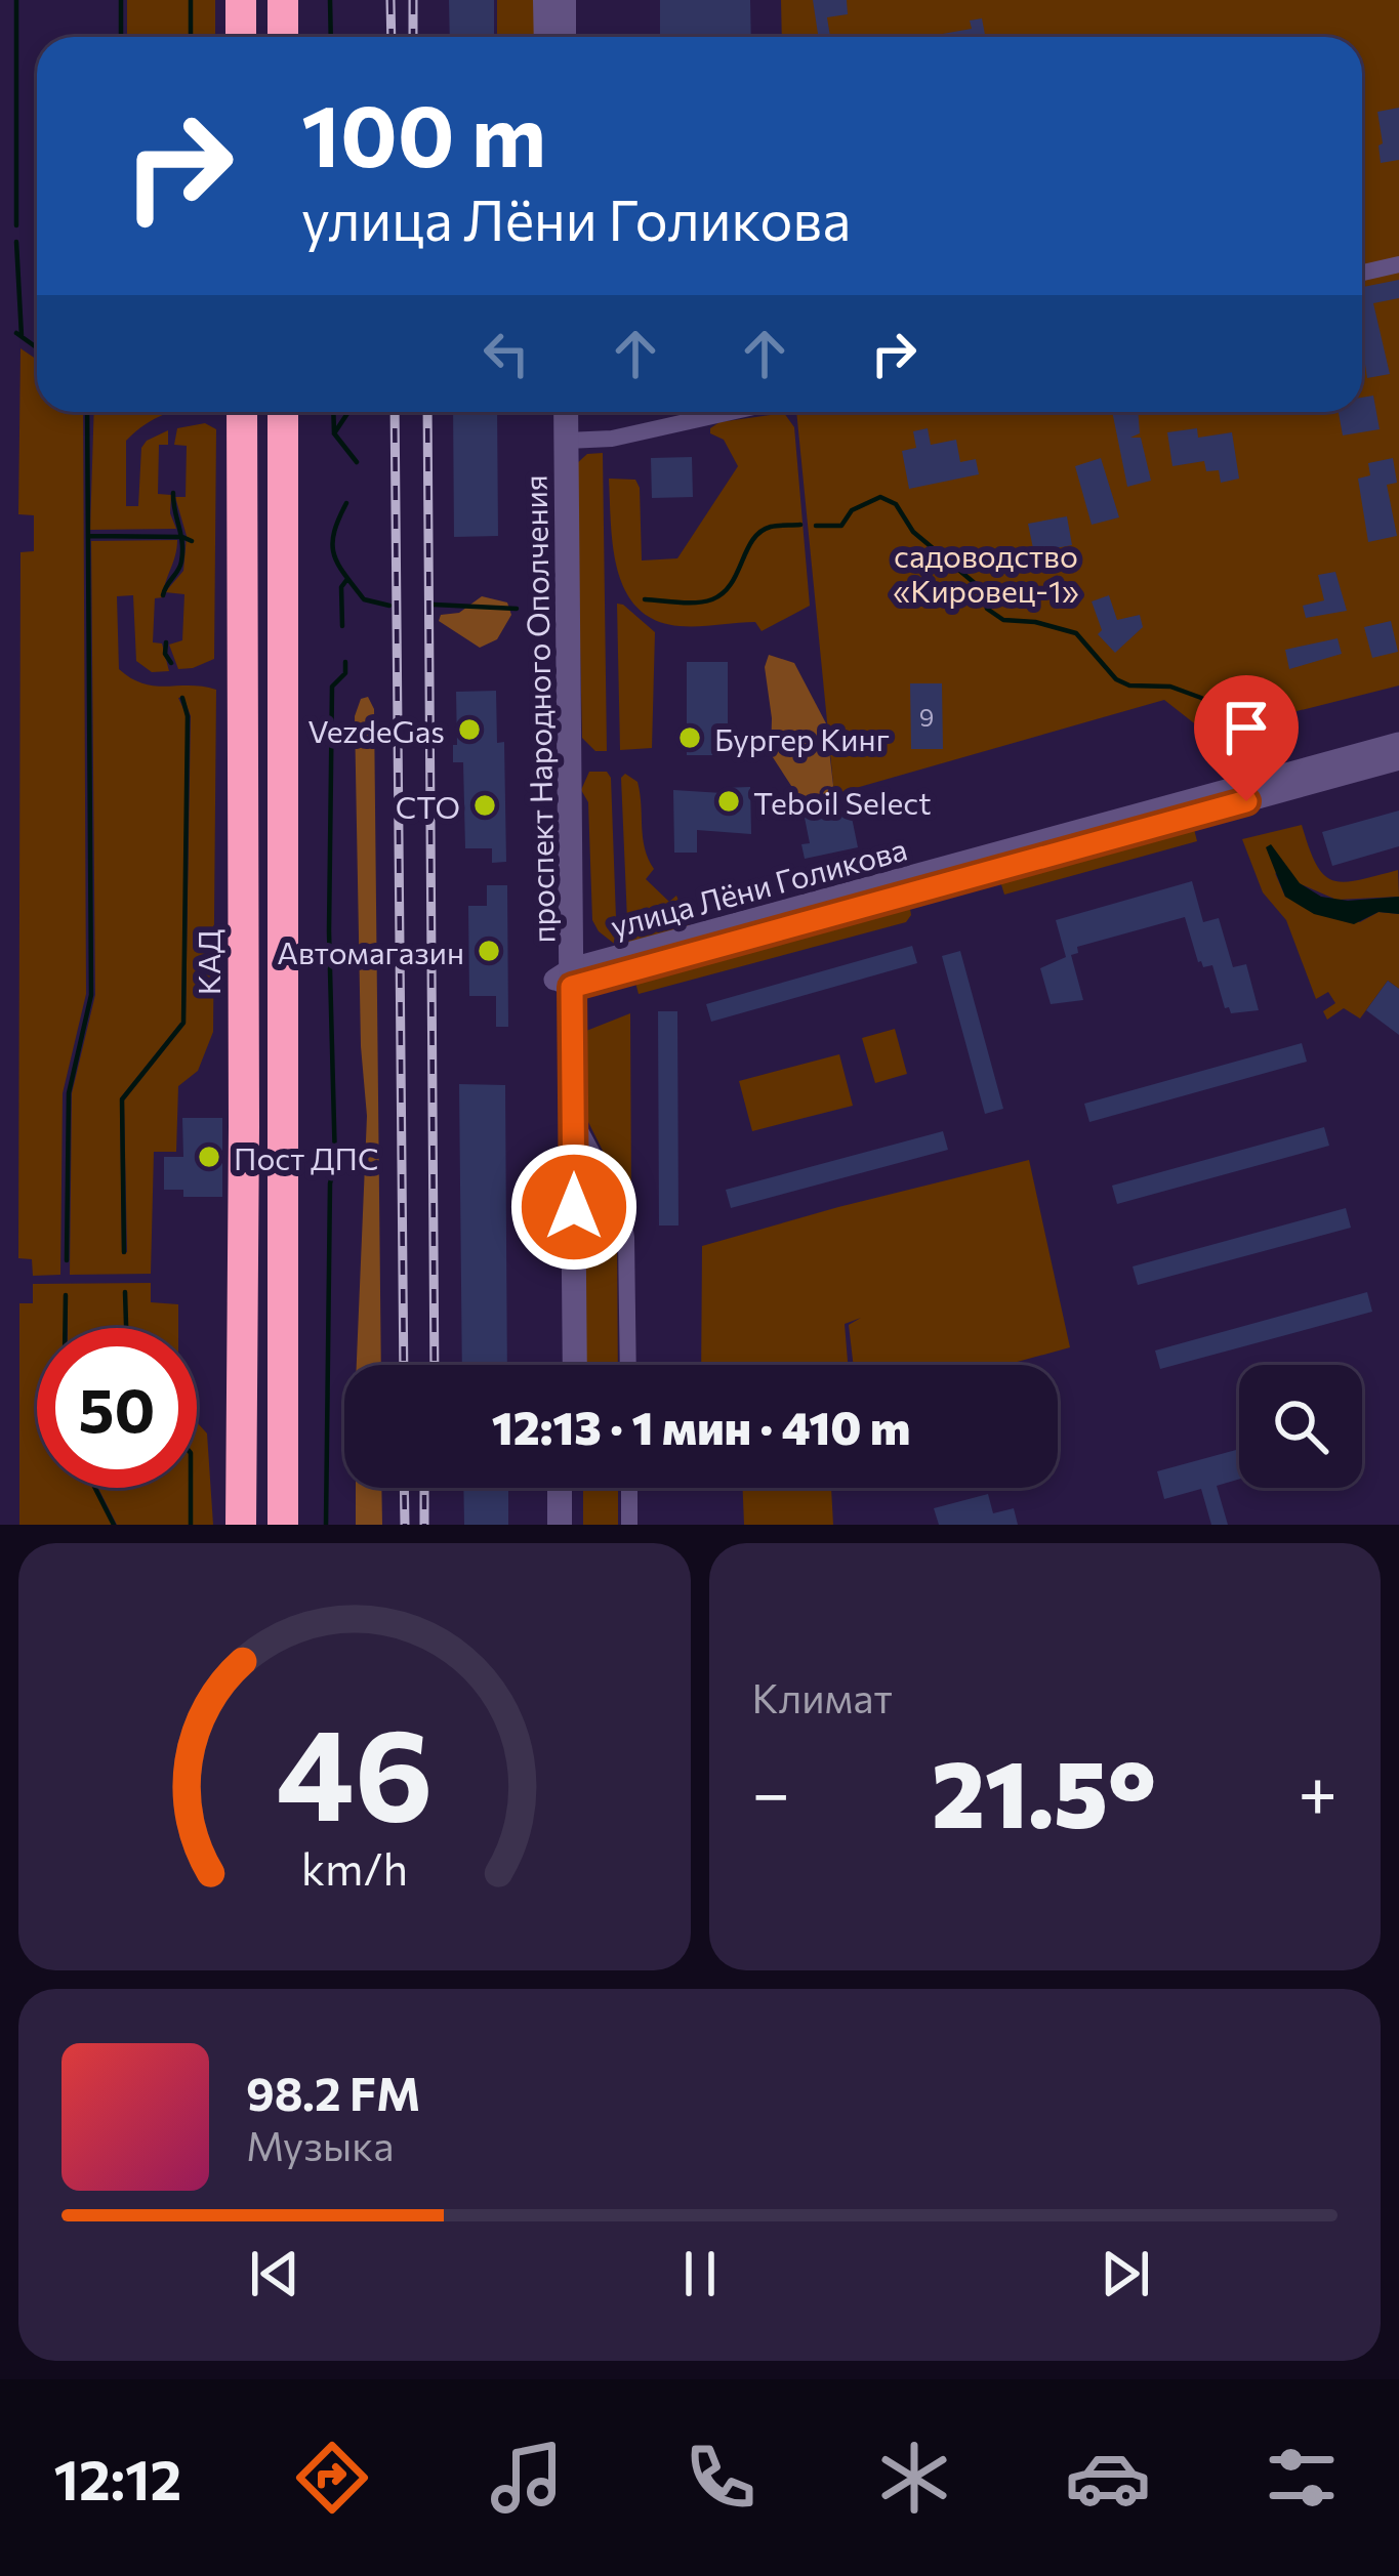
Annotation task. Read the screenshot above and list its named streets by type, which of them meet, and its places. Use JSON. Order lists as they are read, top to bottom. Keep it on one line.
{"streets":{"highway":["КАД"],"main road":["проспект Народного Ополчения"],"street":["улица Лёни Голикова"]},"crossings":[["проспект Народного Ополчения","улица Лёни Голикова"]],"parks":["садоводство «Кировец-1»"],"places":["VezdeGas","Бургер Кинг","Teboil Select","СТО","Автомагазин","Пост ДПС"],"house_numbers":["9"],"page":{"turn":["100 m","улица Лёни Голикова"],"limit":"50","trip":"12:13 · 1 мин · 410 m","tile":"Климат","heat":["−","21.5°","+"],"song":["98.2 FM","Музыка"],"tabs":"12:12","gauge":["46","km/h"]}}
